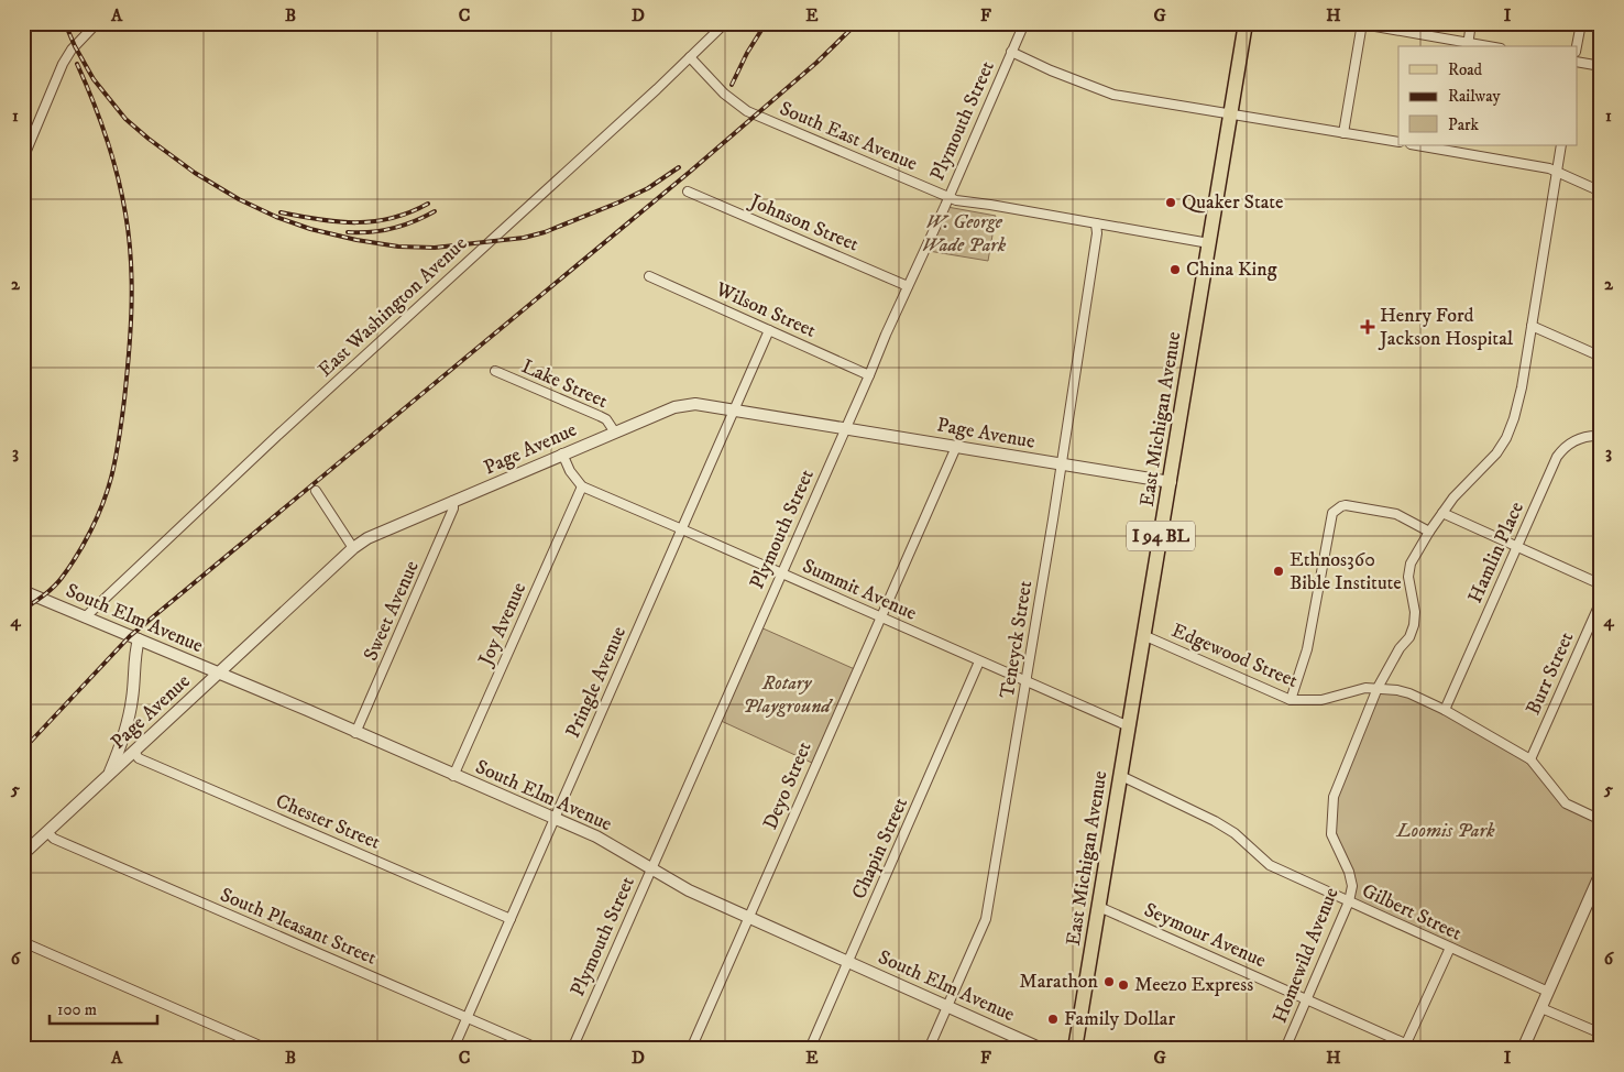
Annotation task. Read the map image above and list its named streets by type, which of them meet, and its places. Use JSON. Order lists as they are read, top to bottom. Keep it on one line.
{"streets":{"main road":["East Michigan Avenue","I 94 BL"],"street":["Plymouth Street","South East Avenue","Johnson Street","East Washington Avenue","Wilson Street","Lake Street","Page Avenue","Hamlin Place","Summit Avenue","Sweet Avenue","South Elm Avenue","Joy Avenue","Teneyck Street","Edgewood Street","Burr Street","Pringle Avenue","Deyo Street","Chester Street","Chapin Street","Gilbert Street","South Pleasant Street","Seymour Avenue","Homewild Avenue"]},"crossings":[["Plymouth Street","South East Avenue"],["Plymouth Street","Johnson Street"],["Plymouth Street","Wilson Street"],["Plymouth Street","Page Avenue"],["Plymouth Street","Summit Avenue"],["Plymouth Street","South Elm Avenue"],["South East Avenue","East Washington Avenue"],["South East Avenue","East Michigan Avenue"],["South East Avenue","Teneyck Street"],["East Washington Avenue","South Elm Avenue"],["Wilson Street","Pringle Avenue"],["Lake Street","Page Avenue"],["East Michigan Avenue","Page Avenue"],["East Michigan Avenue","Summit Avenue"],["East Michigan Avenue","Edgewood Street"],["East Michigan Avenue","Gilbert Street"],["East Michigan Avenue","Seymour Avenue"],["Page Avenue","Sweet Avenue"],["Page Avenue","South Elm Avenue"],["Page Avenue","Teneyck Street"],["Page Avenue","Pringle Avenue"],["Page Avenue","Deyo Street"],["Page Avenue","Chester Street"],["Page Avenue","South Pleasant Street"],["Hamlin Place","Edgewood Street"],["Summit Avenue","Joy Avenue"],["Summit Avenue","Teneyck Street"],["Summit Avenue","Pringle Avenue"],["Summit Avenue","Deyo Street"],["Summit Avenue","Chapin Street"],["Sweet Avenue","South Elm Avenue"],["South Elm Avenue","Joy Avenue"],["South Elm Avenue","Teneyck Street"],["South Elm Avenue","Pringle Avenue"],["South Elm Avenue","Deyo Street"],["South Elm Avenue","Chapin Street"],["Edgewood Street","Burr Street"],["Edgewood Street","Homewild Avenue"],["Pringle Avenue","Chester Street"],["Pringle Avenue","South Pleasant Street"],["Gilbert Street","Homewild Avenue"],["Seymour Avenue","Homewild Avenue"]],"parks":["W. George Wade Park","Rotary Playground","Loomis Park"],"places":{"other":["Quaker State","China King","Ethnos360 Bible Institute","Marathon","Meezo Express","Family Dollar"],"health":["Henry Ford Jackson Hospital"]},"legend":["Road","Railway","Park"],"scale_bar":"100 m","grid":{"columns":["A","B","C","D","E","F","G","H","I"],"rows":["1","2","3","4","5","6"]}}
